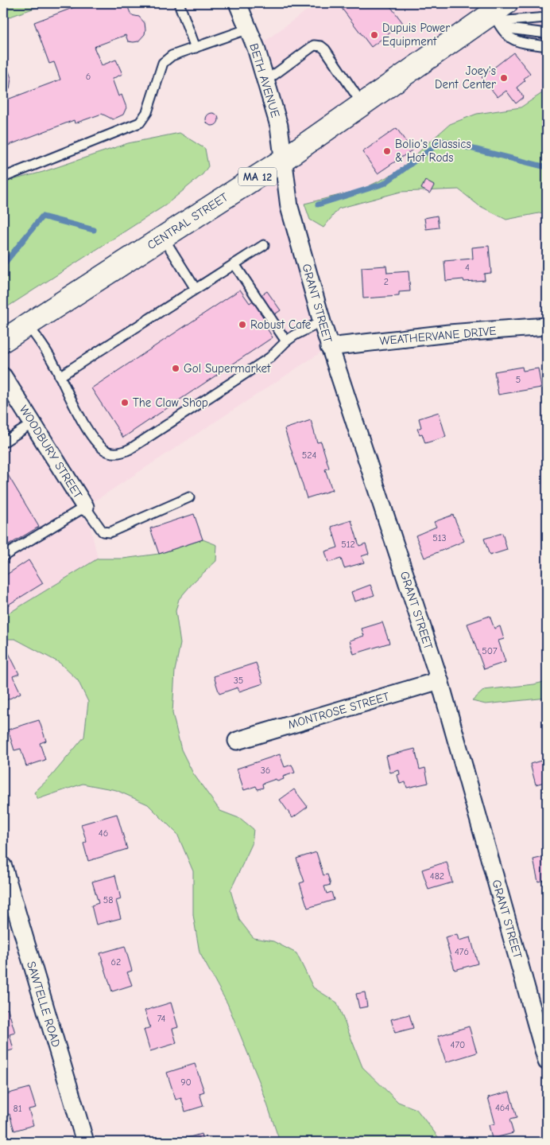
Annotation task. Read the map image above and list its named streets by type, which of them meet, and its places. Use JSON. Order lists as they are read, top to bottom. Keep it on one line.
{"streets":{"main road":["MA 12","CENTRAL STREET"],"street":["BETH AVENUE","GRANT STREET","WEATHERVANE DRIVE","WOODBURY STREET","MONTROSE STREET","SAWTELLE ROAD"]},"crossings":[["BETH AVENUE","CENTRAL STREET"],["BETH AVENUE","GRANT STREET"],["CENTRAL STREET","GRANT STREET"],["GRANT STREET","WEATHERVANE DRIVE"],["GRANT STREET","MONTROSE STREET"]],"places":["Dupuis Power Equipment","Joey's Dent Center","Bolio's Classics & Hot Rods","Robust Cafe","Gol Supermarket","The Claw Shop"],"house_numbers":["6","4","2","5","524","513","512","507","35","36","46","482","58","476","62","74","470","90","464","81"]}
